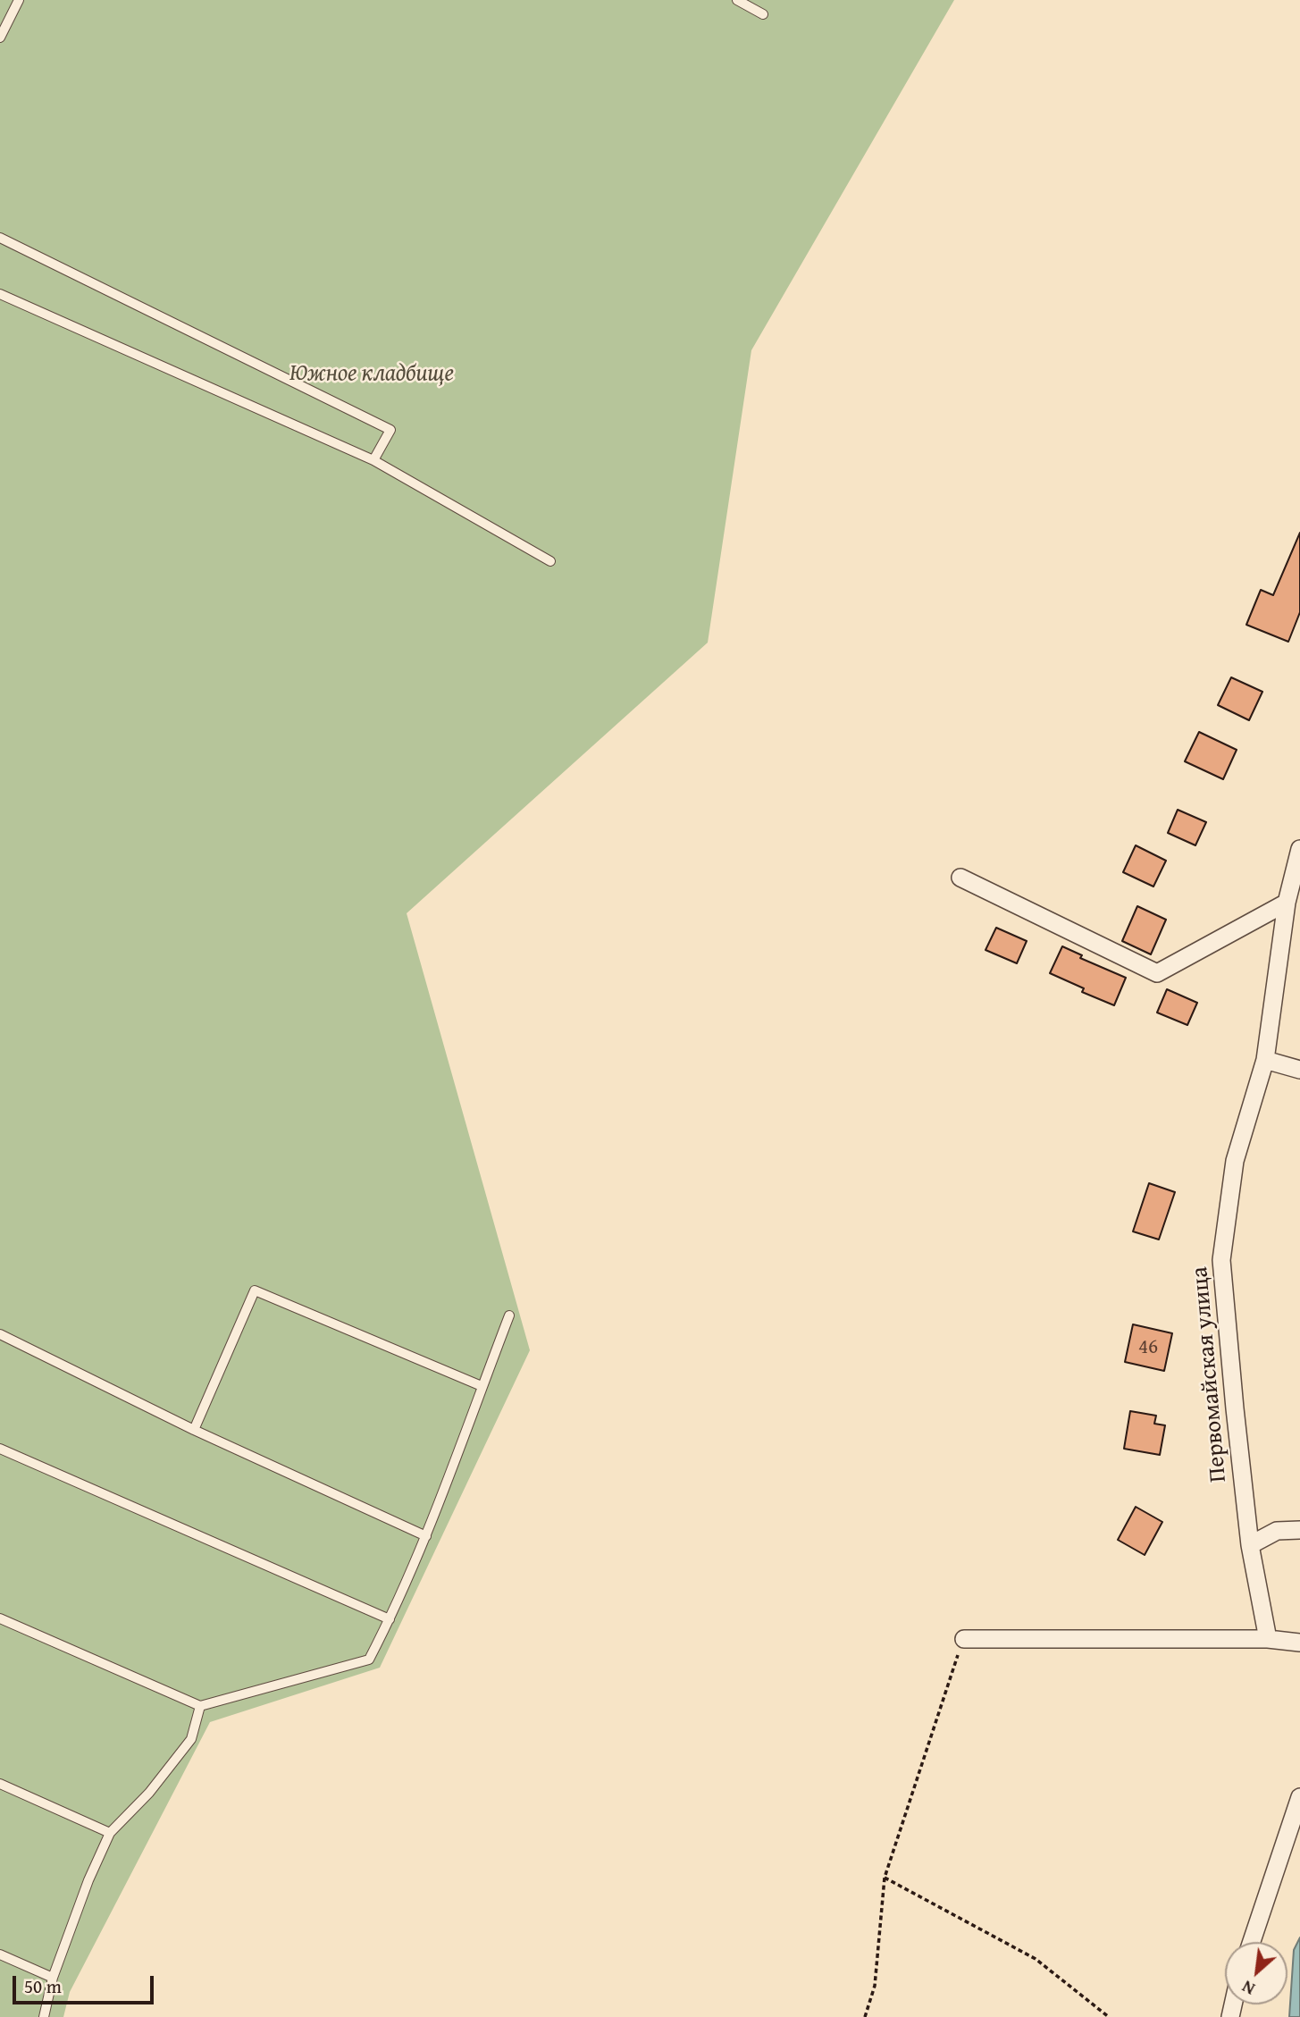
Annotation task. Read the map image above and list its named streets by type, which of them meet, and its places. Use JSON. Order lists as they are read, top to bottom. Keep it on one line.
{"streets":{"street":["Первомайская улица"]},"parks":["Южное кладбище"],"house_numbers":["46"],"scale_bar":"50 m","north":"bottom left"}
